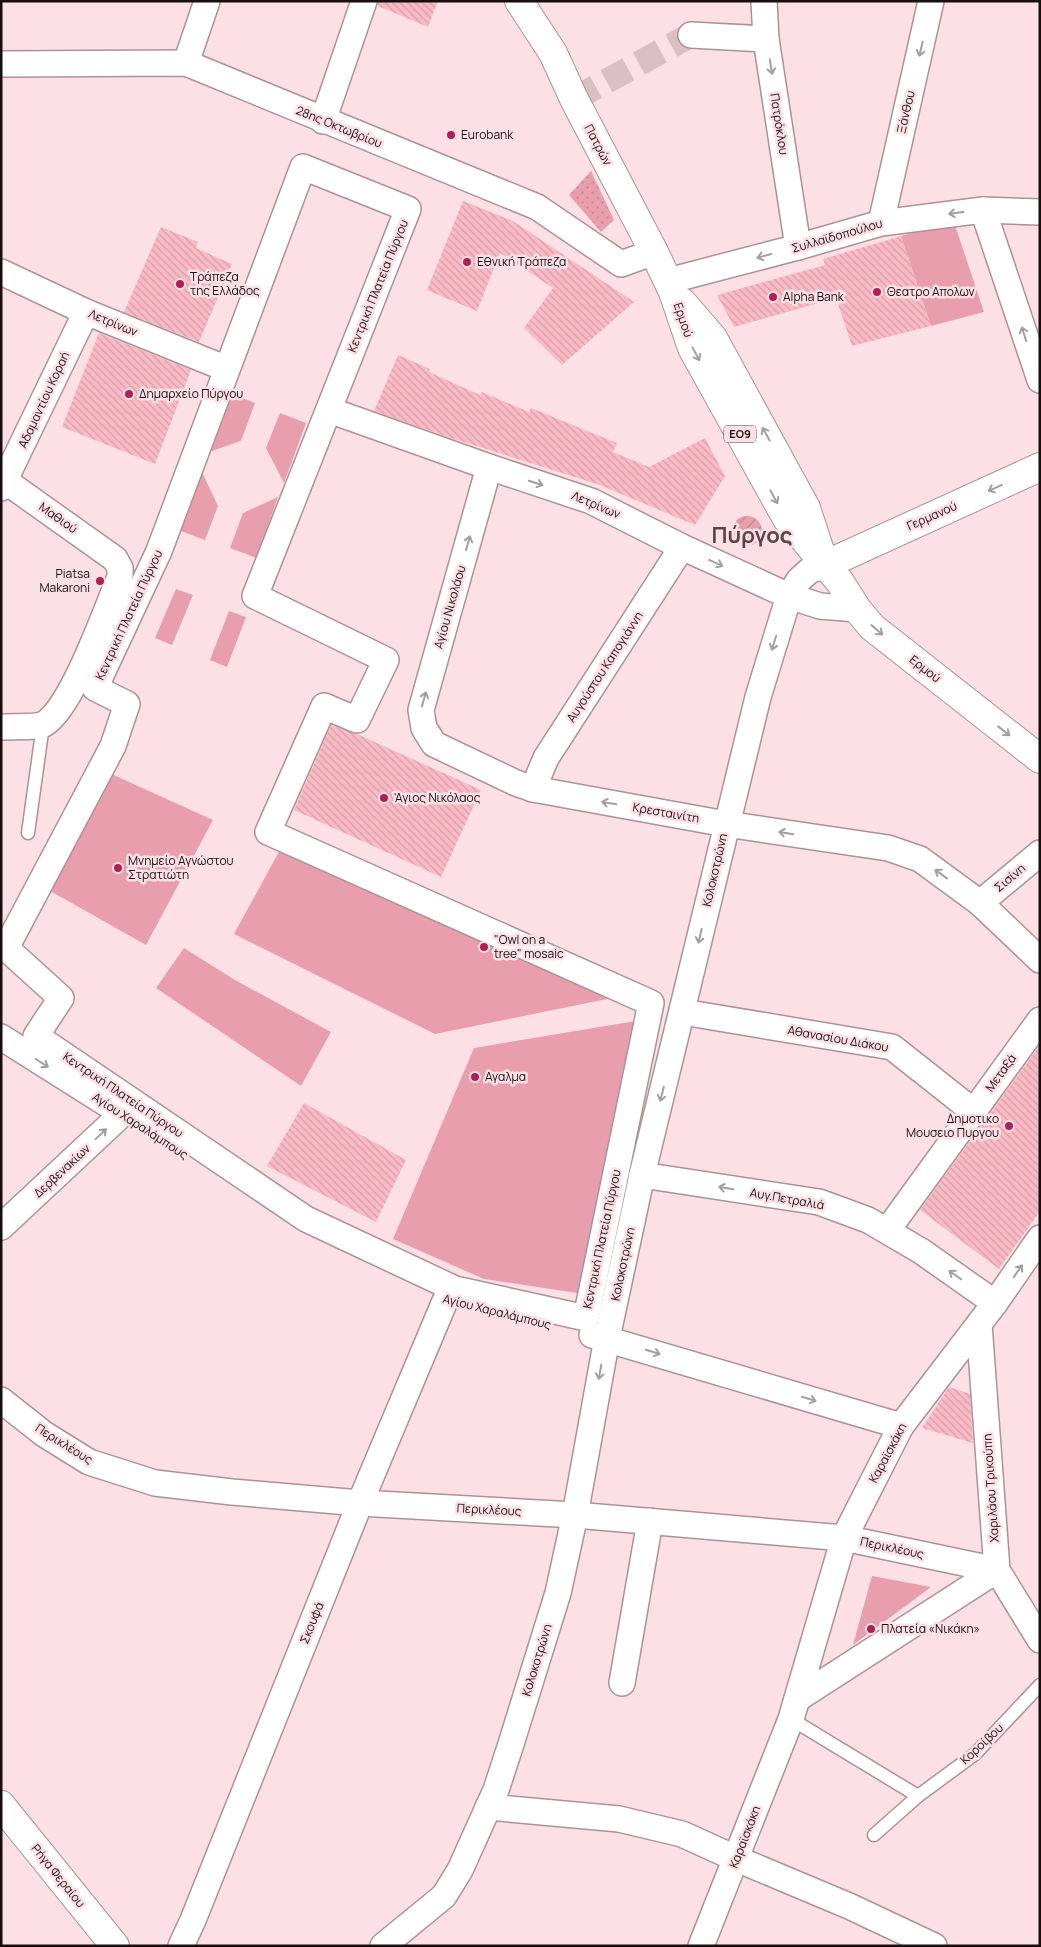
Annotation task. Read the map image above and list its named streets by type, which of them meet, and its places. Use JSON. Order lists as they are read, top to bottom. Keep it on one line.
{"streets":{"main road":["Πατρών","Ερμού","ΕΟ9","Γερμανού","Ρήγα Φεραίου"],"street":["Ξάνθου","Πατρόκλου","28ης Οκτωβρίου","Συλλαϊδοπούλου","Κεντρική Πλατεία Πύργου","Λετρίνων","Αδαμαντίου Κοραή","Μαθιού","Αγίου Νικολάου","Αυγούστου Καπογιάννη","Κρεσταινίτη","Κολοκοτρώνη","Σισίνη","Αθανασίου Διάκου","Μεταξά","Αγίου Χαραλάμπους","Δερβενακίων","Αυγ.Πετραλιά","Περικλέους","Καραϊσκάκη","Χαριλάου Τρικούπη","Σκουφά"],"lane":["Κοροίβου"]},"crossings":[["Ξάνθου","Συλλαϊδοπούλου"],["Πατρόκλου","Συλλαϊδοπούλου"],["28ης Οκτωβρίου","Πατρών"],["Πατρών","Συλλαϊδοπούλου"],["Πατρών","Ερμού"],["Συλλαϊδοπούλου","Ερμού"],["Κεντρική Πλατεία Πύργου","Λετρίνων"],["Ερμού","Λετρίνων"],["Ερμού","Γερμανού"],["Ερμού","Κολοκοτρώνη"],["Λετρίνων","Αδαμαντίου Κοραή"],["Λετρίνων","Αγίου Νικολάου"],["Λετρίνων","Αυγούστου Καπογιάννη"],["Λετρίνων","Κολοκοτρώνη"],["Αδαμαντίου Κοραή","Μαθιού"],["Γερμανού","Κολοκοτρώνη"],["Αγίου Νικολάου","Κρεσταινίτη"],["Αυγούστου Καπογιάννη","Κρεσταινίτη"],["Κρεσταινίτη","Κολοκοτρώνη"],["Κρεσταινίτη","Σισίνη"],["Κολοκοτρώνη","Αθανασίου Διάκου"],["Κολοκοτρώνη","Αγίου Χαραλάμπους"],["Κολοκοτρώνη","Αυγ.Πετραλιά"],["Κολοκοτρώνη","Περικλέους"],["Αθανασίου Διάκου","Μεταξά"],["Αγίου Χαραλάμπους","Δερβενακίων"],["Αγίου Χαραλάμπους","Καραϊσκάκη"],["Αγίου Χαραλάμπους","Σκουφά"],["Αυγ.Πετραλιά","Καραϊσκάκη"],["Περικλέους","Καραϊσκάκη"],["Περικλέους","Χαριλάου Τρικούπη"],["Περικλέους","Σκουφά"],["Καραϊσκάκη","Χαριλάου Τρικούπη"]],"one_way":["Ξάνθου","Πατρόκλου","Συλλαϊδοπούλου","Ερμού","Λετρίνων","Γερμανού","Αγίου Νικολάου","Κρεσταινίτη","Κολοκοτρώνη","Αγίου Χαραλάμπους","Δερβενακίων","Αυγ.Πετραλιά"],"districts":["Πύργος"],"places":["Eurobank","Εθνική Τράπεζα","Τράπεζα της Ελλάδος","Θεατρο Απολων","Alpha Bank","Δημαρχείο Πύργου","Piatsa Makaroni","'Αγιος Νικόλαος","Μνημείο Αγνώστου Στρατιώτη","\"Owl on a tree\" mosaic","Αγαλμα","Δημοτικο Μουσειο Πυργου","Πλατεία «Νικάκη»"]}
